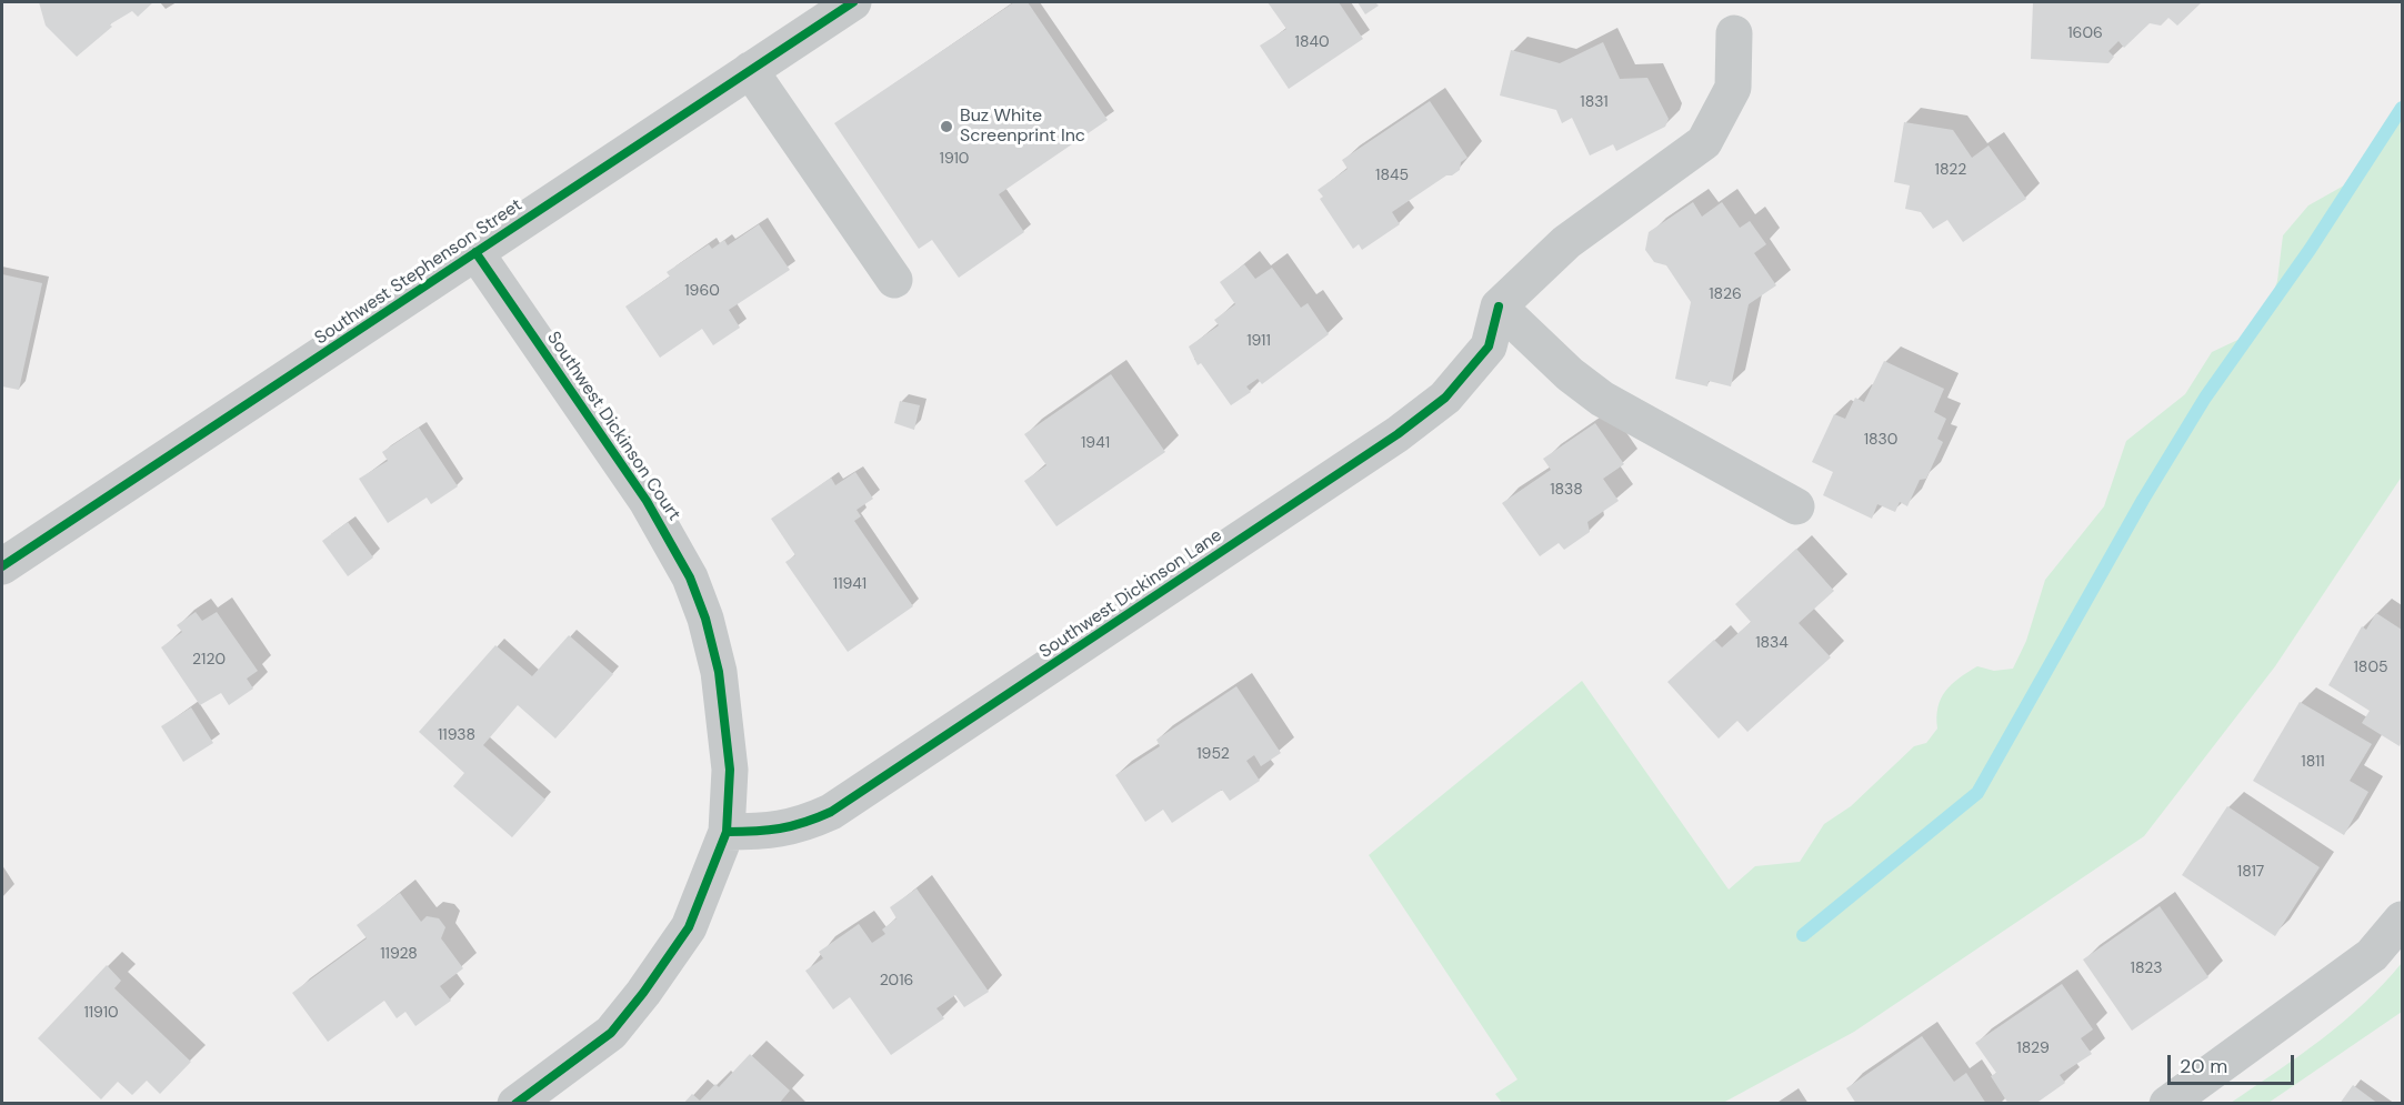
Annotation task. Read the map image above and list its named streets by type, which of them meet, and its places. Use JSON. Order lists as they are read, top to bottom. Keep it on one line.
{"streets":{"street":["Southwest Stephenson Street","Southwest Dickinson Court","Southwest Dickinson Lane"]},"crossings":[["Southwest Stephenson Street","Southwest Dickinson Court"],["Southwest Dickinson Court","Southwest Dickinson Lane"]],"places":["Buz White Screenprint Inc"],"house_numbers":["1606","1840","1831","1910","1822","1845","1960","1826","1911","1830","1941","1838","11941","1834","2120","1805","11938","1952","1811","1817","11928","1823","2016","11910","1829"],"scale_bar":"20 m"}
